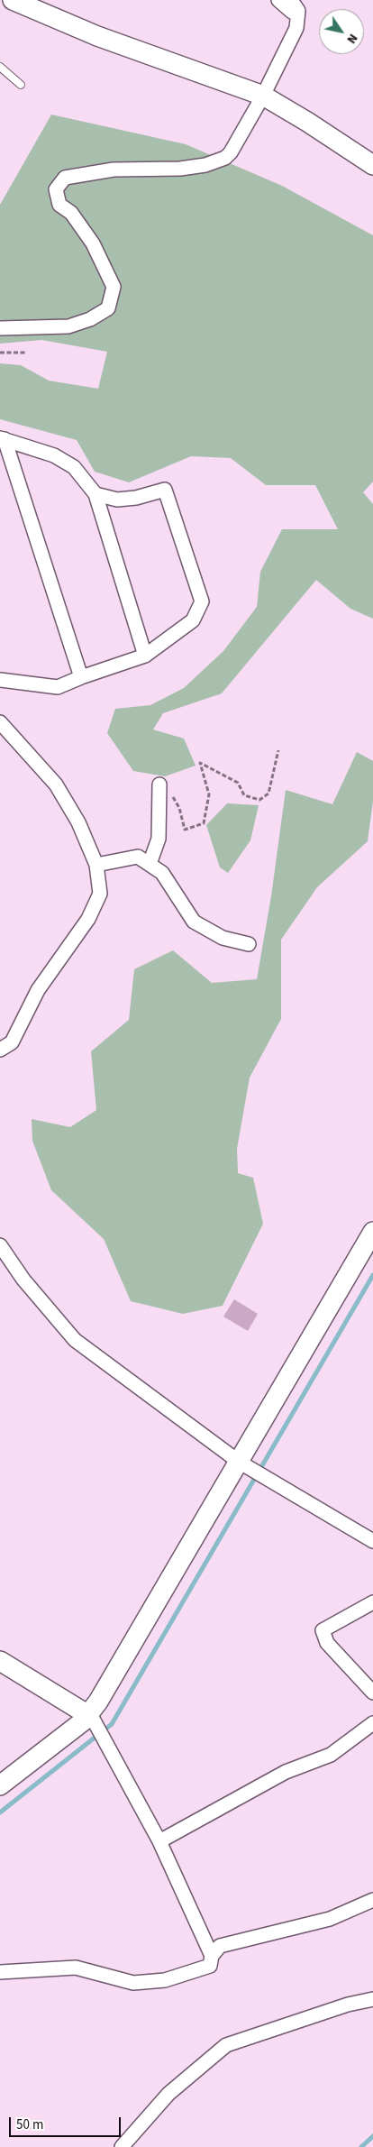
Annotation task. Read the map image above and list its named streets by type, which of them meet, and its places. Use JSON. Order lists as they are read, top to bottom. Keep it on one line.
{"scale_bar":"50 m","north":"bottom right"}
